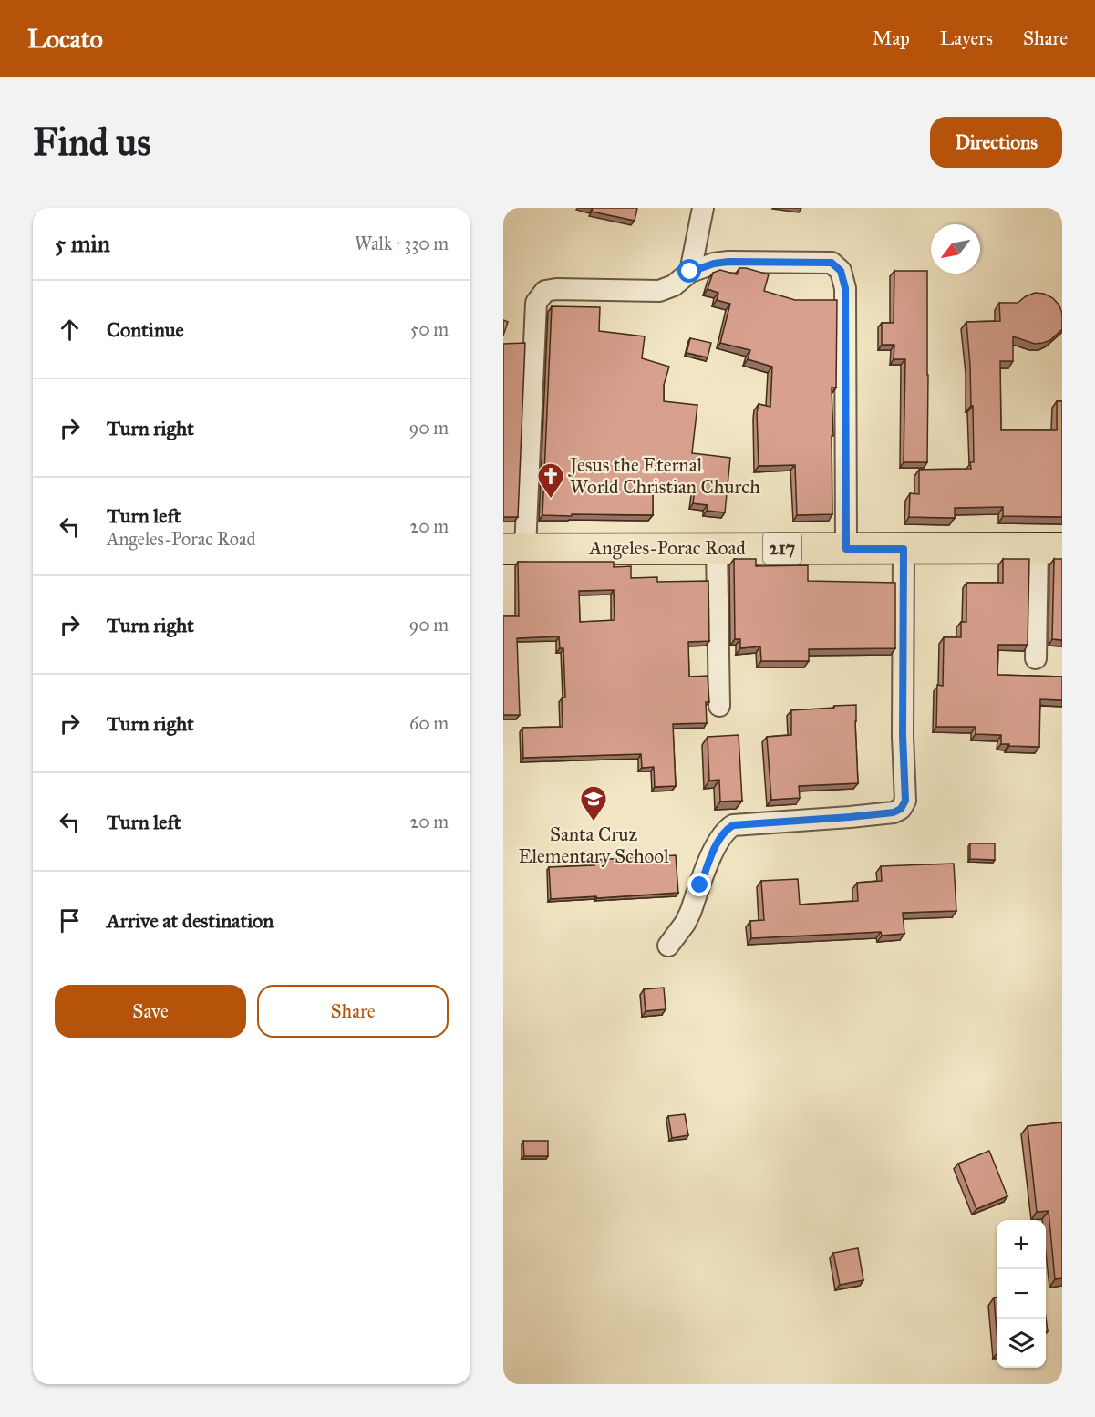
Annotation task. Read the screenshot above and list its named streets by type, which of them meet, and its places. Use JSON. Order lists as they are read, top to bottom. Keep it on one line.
{"streets":{"main road":["Angeles-Porac Road","217"]},"places":{"church":["Jesus the Eternal World Christian Church"],"school or university":["Santa Cruz Elementary School"]},"north":"bottom left","page":{"header":"Locato","nav":["Map","Layers","Share"],"buttons":["Directions",["Save","Share"]],"title":"Find us","heading":["5 min","Walk · 330 m"],"list":[["Continue","50 m"],["Turn right","90 m"],["Turn left","Angeles-Porac Road","20 m"],["Turn right","90 m"],["Turn right","60 m"],["Turn left","20 m"],"Arrive at destination"],"map_buttons":["+","−"]}}
